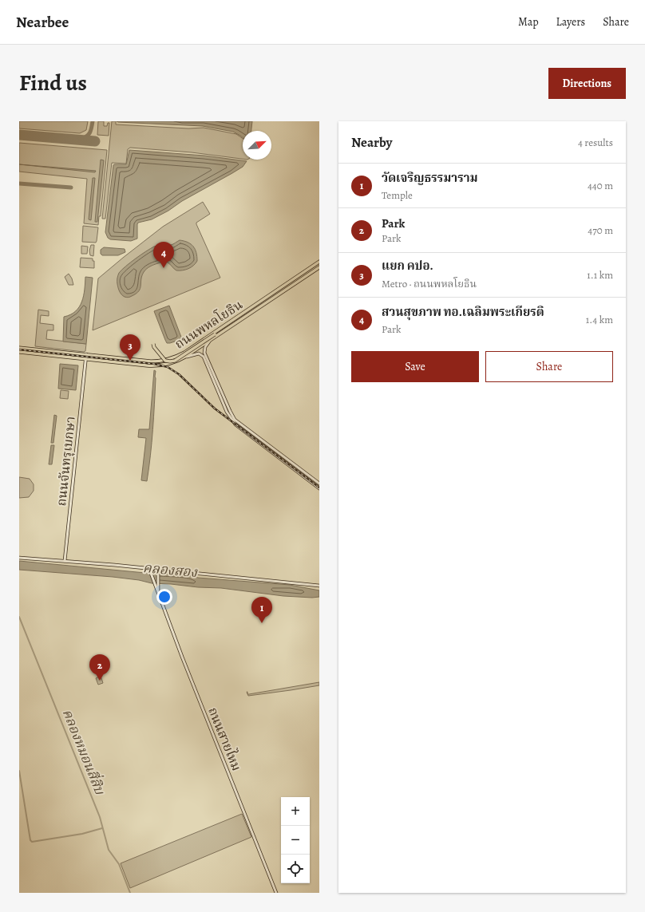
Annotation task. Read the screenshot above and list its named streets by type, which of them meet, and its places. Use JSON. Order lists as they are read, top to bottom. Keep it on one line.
{"streets":{"main road":["ถนนพหลโยธิน","ถนนจันทรุเบกษา","ถนนสายไหม"]},"crossings":[["ถนนพหลโยธิน","ถนนจันทรุเบกษา"]],"water":["คลองสอง","คลองหมอนสี่สิบ"],"north":"top right","page":{"header":"Nearbee","nav":["Map","Layers","Share"],"title":"Find us","buttons":["Directions",["Save","Share"]],"heading":["Nearby","4 results"],"list":[{"mark":"1","name":"วัดเจริญธรรมาราม","note":"Temple","value":"440 m"},{"mark":"2","name":"Park","note":"Park","value":"470 m"},{"mark":"3","name":"แยก คปอ.","note":"Metro · ถนนพหลโยธิน","value":"1.1 km"},{"mark":"4","name":"สวนสุขภาพ ทอ.เฉลิมพระเกียรติ","note":"Park","value":"1.4 km"}],"pins":["4","3","1","2"],"map_buttons":["+","−"]}}
